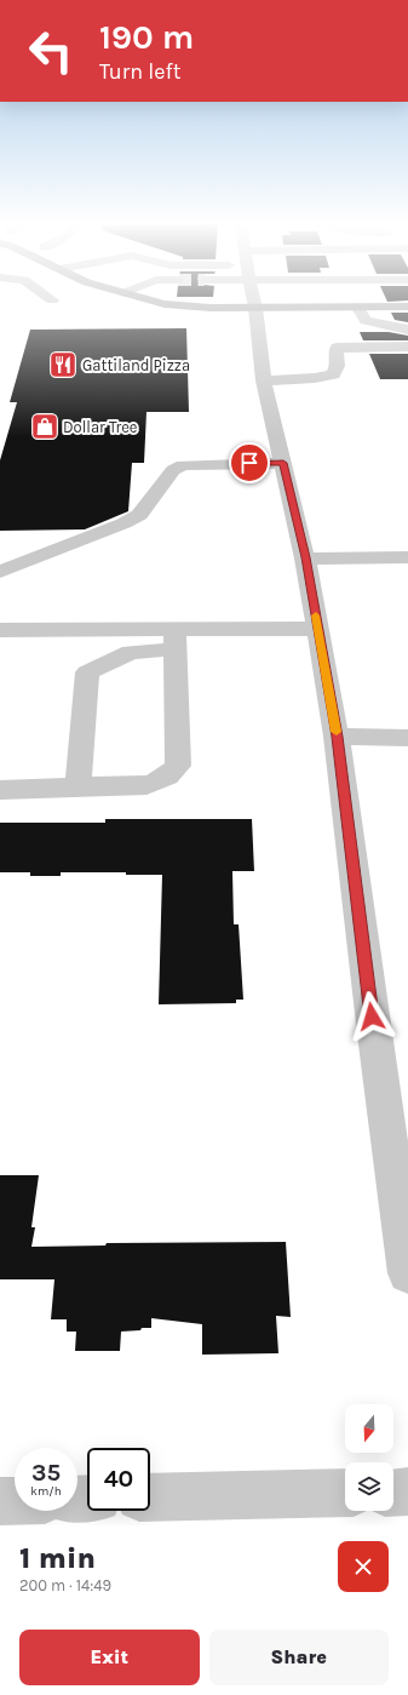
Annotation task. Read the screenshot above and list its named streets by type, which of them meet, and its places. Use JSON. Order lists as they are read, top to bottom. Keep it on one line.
{"places":{"restaurant":["Gattiland Pizza"],"shop":["Dollar Tree"]},"north":"bottom","page":{"turn":["190 m","Turn left"],"speed":"35 km/h","limit":"40","heading":["1 min","200 m · 14:49"],"buttons":["Exit","Share"]}}
